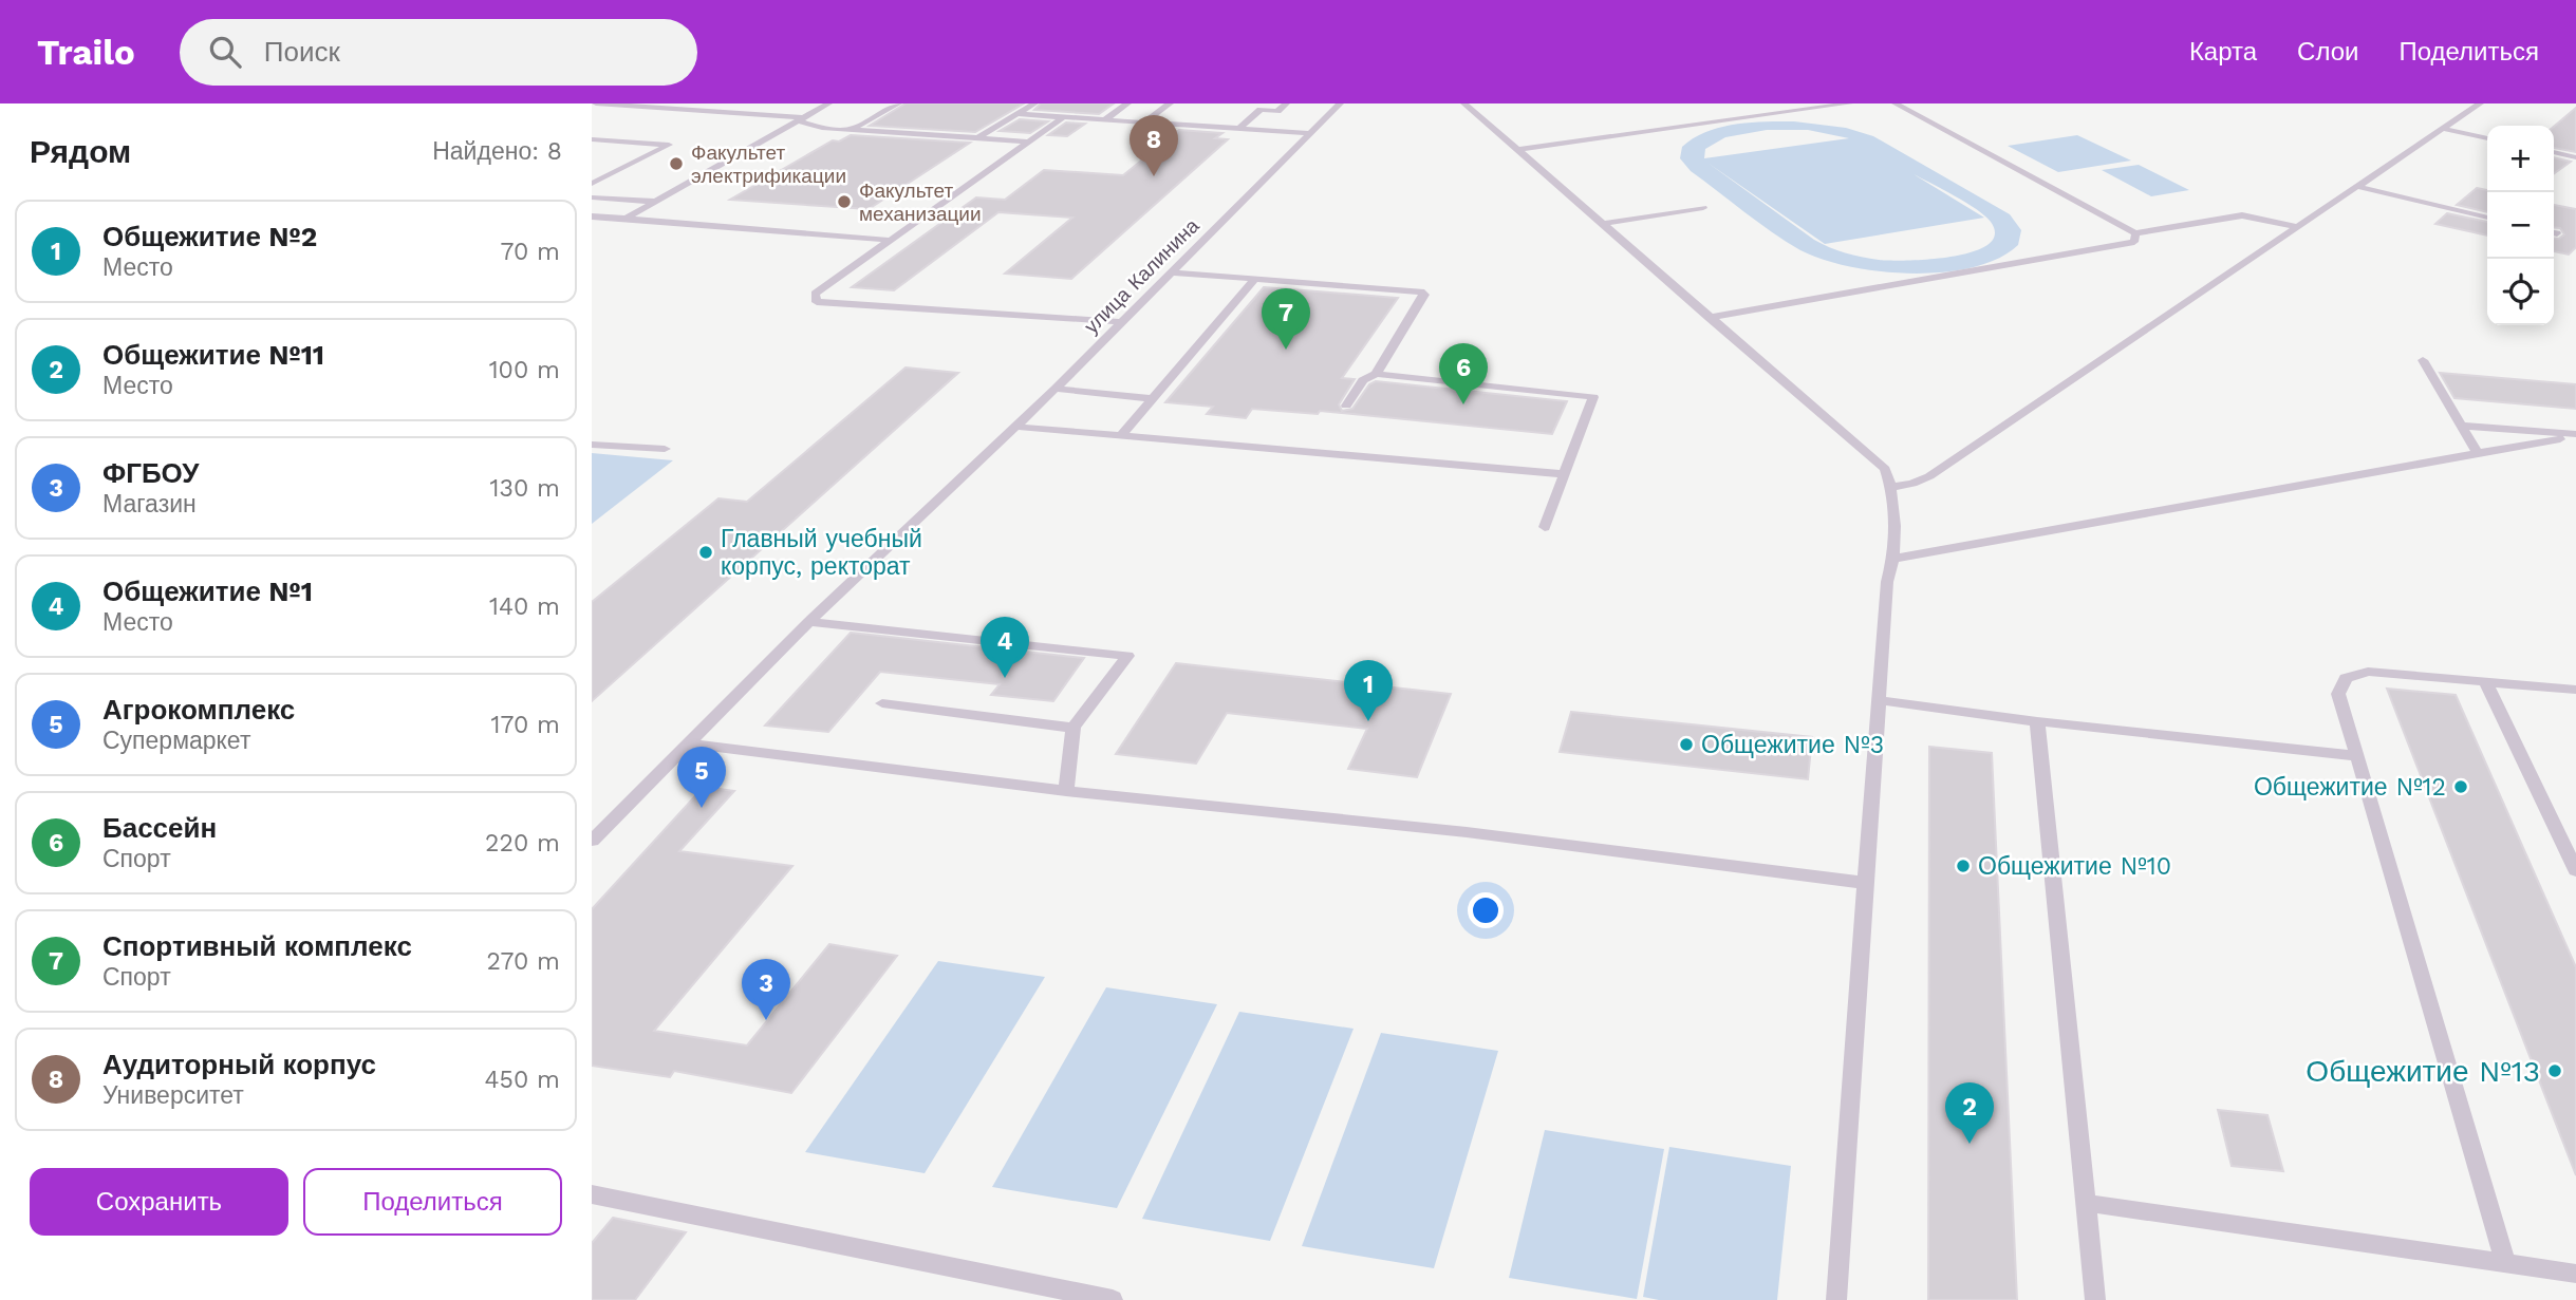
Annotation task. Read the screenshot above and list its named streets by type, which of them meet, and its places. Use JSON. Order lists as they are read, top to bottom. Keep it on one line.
{"streets":{"lane":["улица Калинина"]},"places":["Факультет электрификации","Факультет механизации","Главный учебный корпус, ректорат","Общежитие №3","Общежитие №12","Общежитие №10","Общежитие №13"],"page":{"header":"Trailo","search":"Поиск","nav":["Карта","Слои","Поделиться"],"heading":["Рядом","Найдено: 8"],"pins":["8","7","6","4","1","5","3","2"],"map_buttons":["+","−"],"list":[{"mark":"1","name":"Общежитие №2","note":"Место","value":"70 m"},{"mark":"2","name":"Общежитие №11","note":"Место","value":"100 m"},{"mark":"3","name":"ФГБОУ","note":"Магазин","value":"130 m"},{"mark":"4","name":"Общежитие №1","note":"Место","value":"140 m"},{"mark":"5","name":"Агрокомплекс","note":"Супермаркет","value":"170 m"},{"mark":"6","name":"Бассейн","note":"Спорт","value":"220 m"},{"mark":"7","name":"Спортивный комплекс","note":"Спорт","value":"270 m"},{"mark":"8","name":"Аудиторный корпус","note":"Университет","value":"450 m"}],"buttons":["Сохранить","Поделиться"]}}
